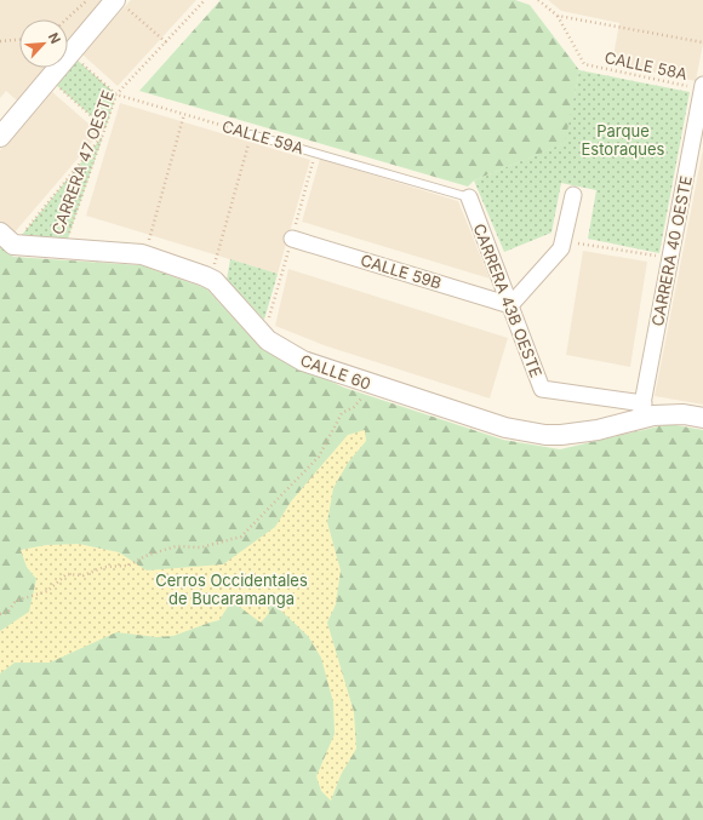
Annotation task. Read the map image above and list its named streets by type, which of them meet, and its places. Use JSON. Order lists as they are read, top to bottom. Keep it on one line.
{"streets":{"street":["CARRERA 40 OESTE","CALLE 59B","CARRERA 43B OESTE","CALLE 60"],"lane":["CALLE 59A"],"path":["CALLE 58A","CARRERA 47 OESTE"]},"crossings":[["CALLE 58A","CARRERA 40 OESTE"],["CALLE 59A","CARRERA 47 OESTE"],["CALLE 59A","CARRERA 43B OESTE"],["CARRERA 47 OESTE","CALLE 60"],["CARRERA 40 OESTE","CARRERA 43B OESTE"],["CARRERA 40 OESTE","CALLE 60"],["CALLE 59B","CARRERA 43B OESTE"],["CARRERA 43B OESTE","CALLE 60"]],"parks":["Parque Estoraques","Cerros Occidentales de Bucaramanga"],"north":"top right"}
